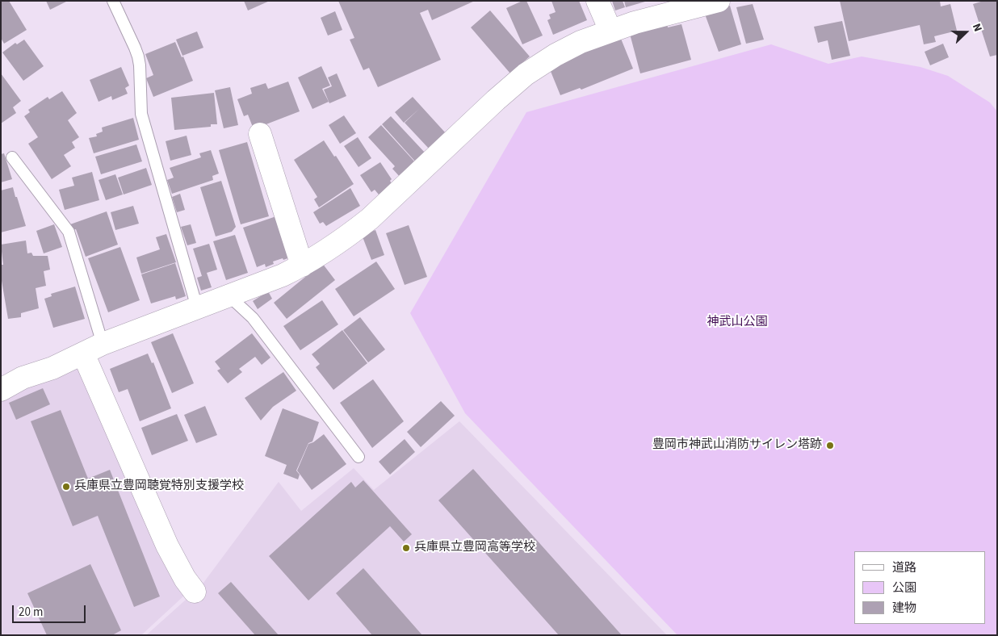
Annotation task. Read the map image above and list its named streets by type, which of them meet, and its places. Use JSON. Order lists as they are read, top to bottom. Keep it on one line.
{"parks":["神武山公園"],"places":["豊岡市神武山消防サイレン塔跡","兵庫県立豊岡聴覚特別支援学校","兵庫県立豊岡高等学校"],"legend":["道路","公園","建物"],"scale_bar":"20 m","north":"right"}
